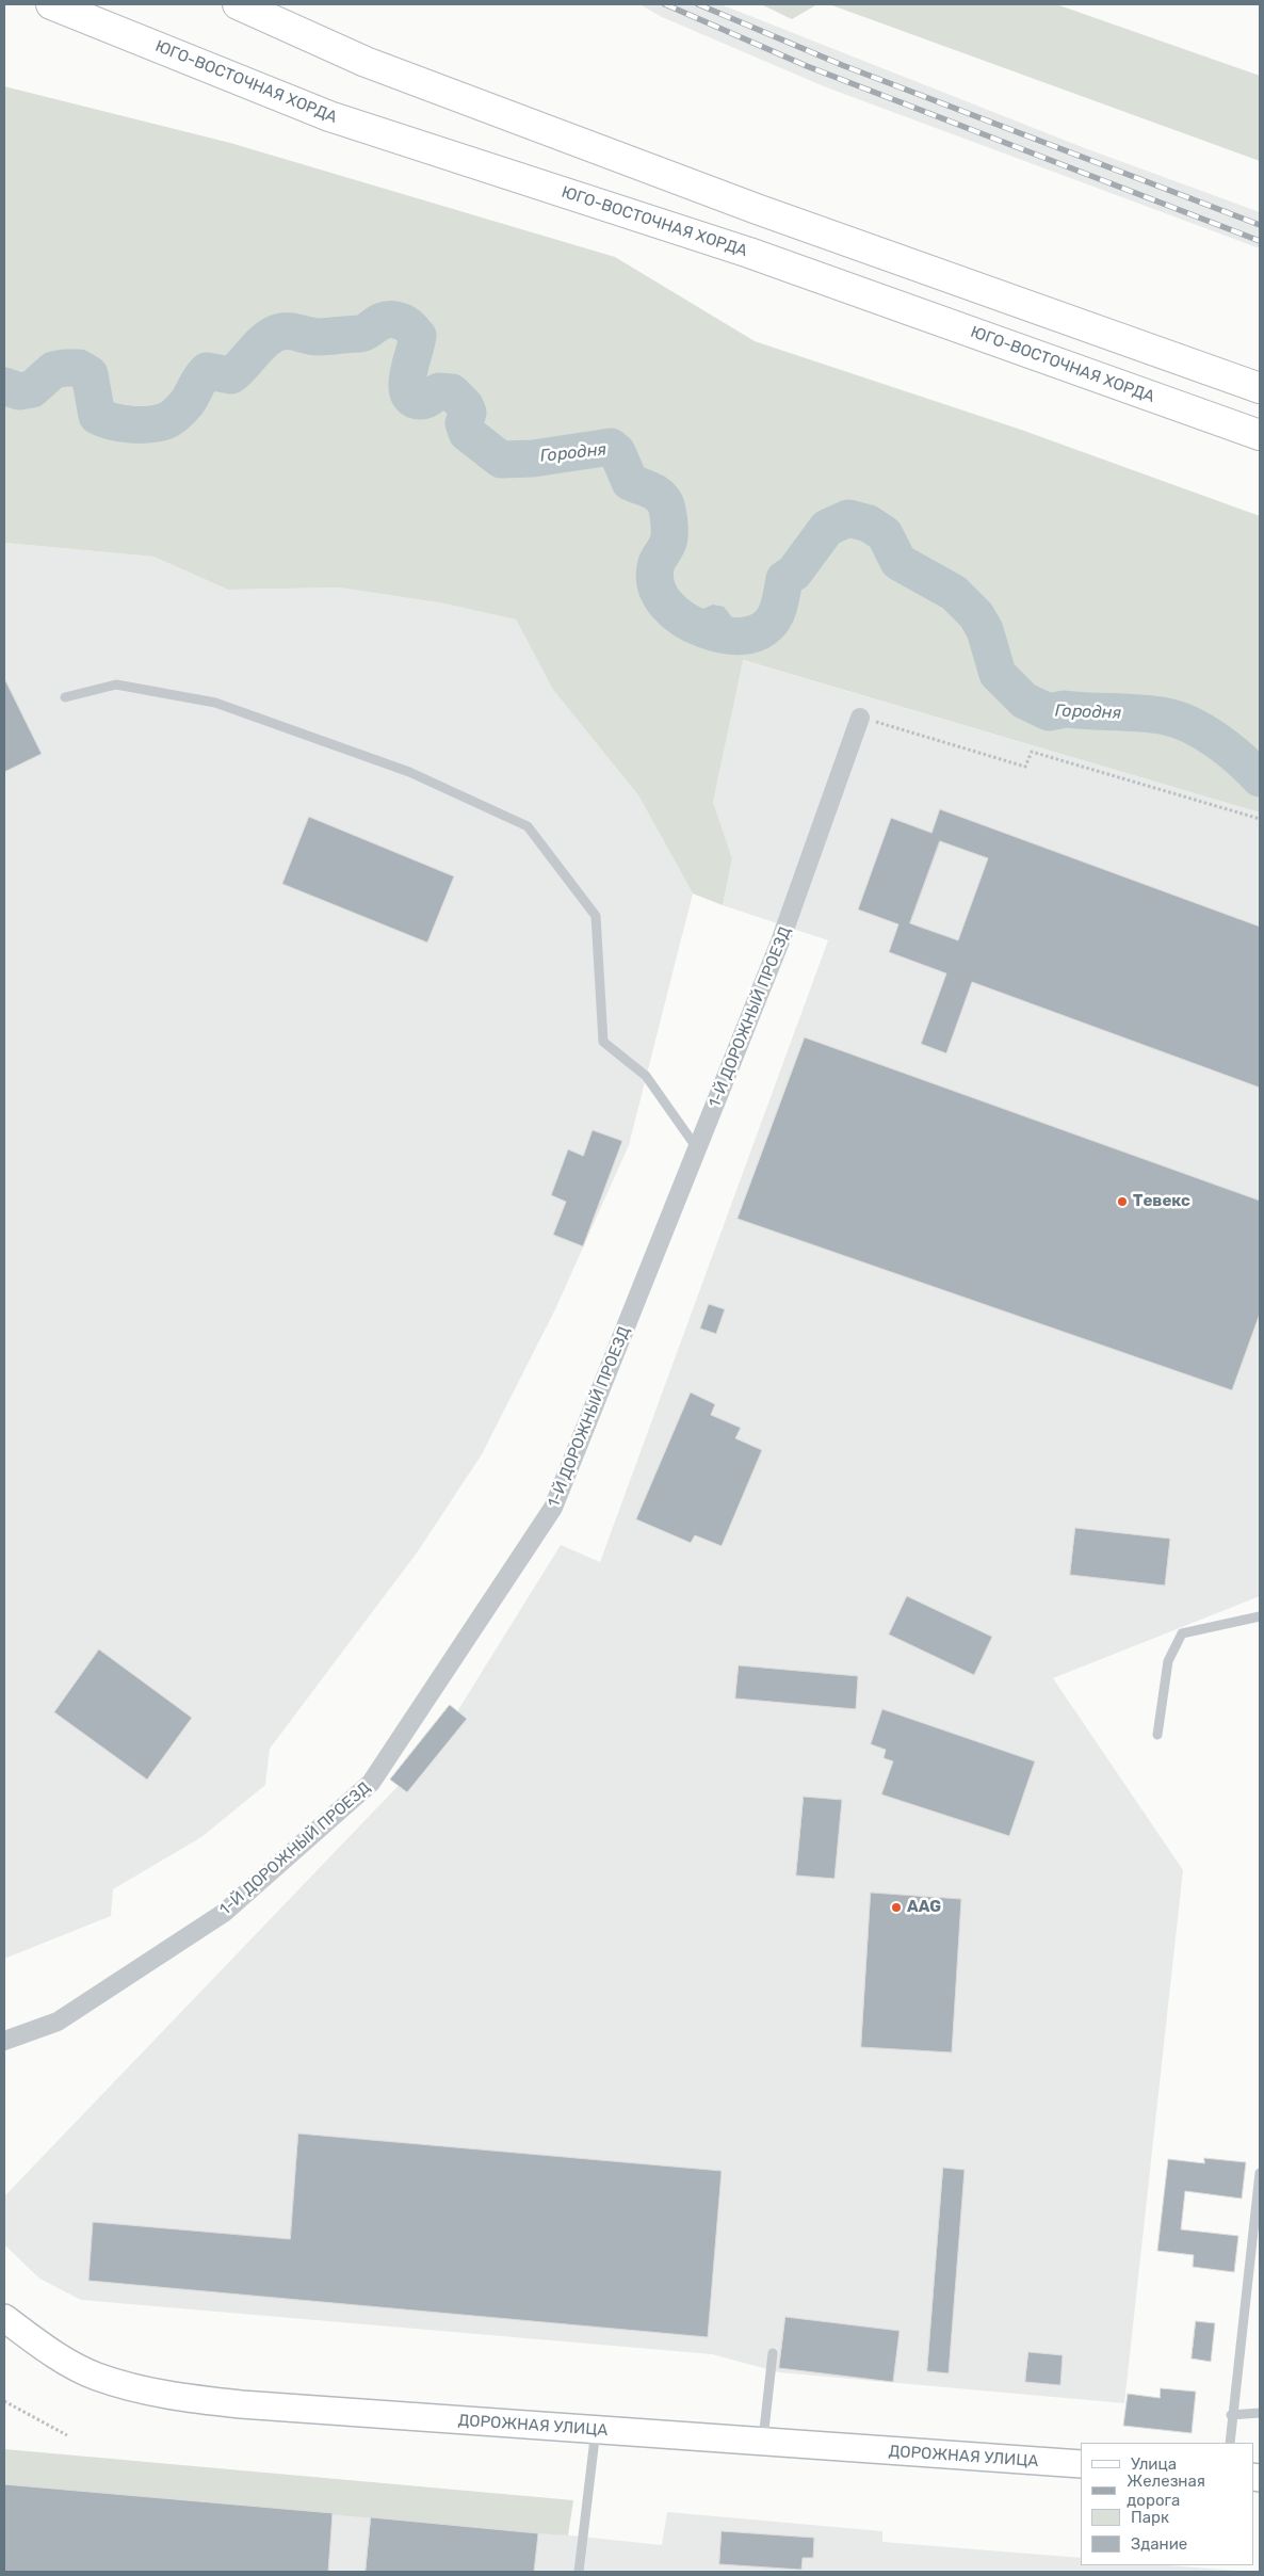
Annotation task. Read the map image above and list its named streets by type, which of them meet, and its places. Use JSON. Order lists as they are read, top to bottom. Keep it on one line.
{"streets":{"main road":["ЮГО-ВОСТОЧНАЯ ХОРДА","ДОРОЖНАЯ УЛИЦА"],"street":["1-Й ДОРОЖНЫЙ ПРОЕЗД"]},"water":["Городня"],"places":["Тевекс","AAG"],"legend":["Улица","Железная дорога","Парк","Здание"]}
